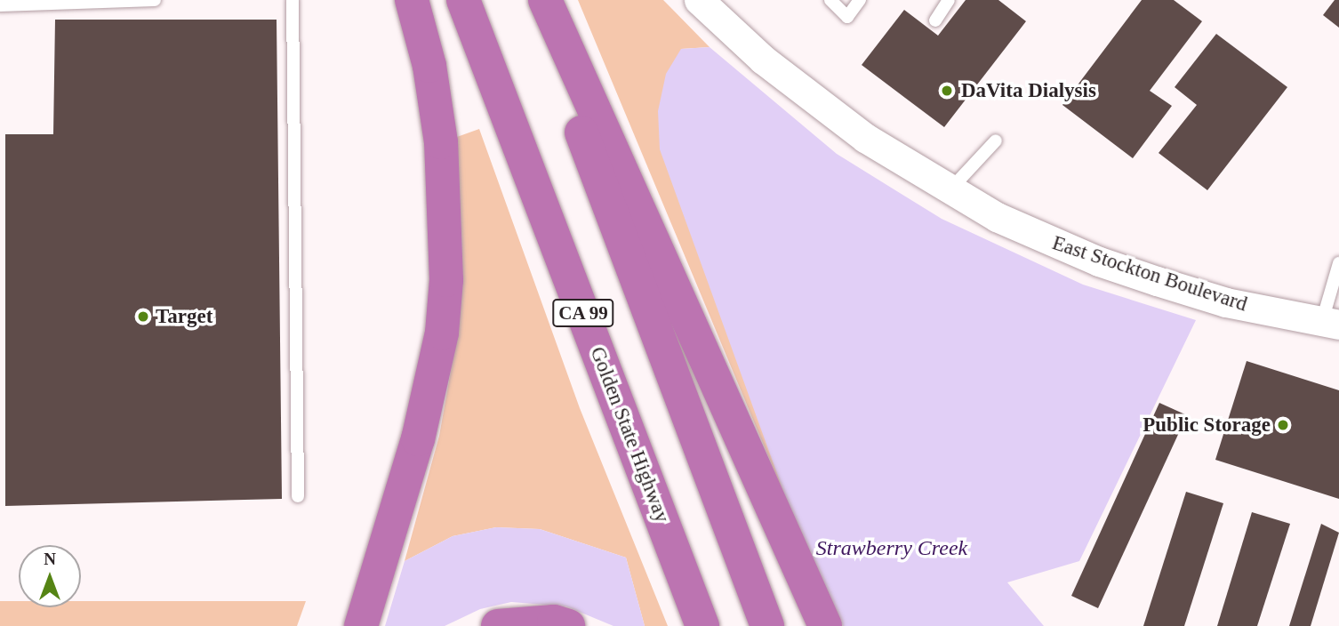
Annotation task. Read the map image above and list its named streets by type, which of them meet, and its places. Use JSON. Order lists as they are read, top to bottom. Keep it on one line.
{"streets":{"highway":["CA 99","Golden State Highway"],"street":["East Stockton Boulevard"]},"water":["Strawberry Creek"],"places":["DaVita Dialysis","Target","Public Storage"],"north":"top"}
